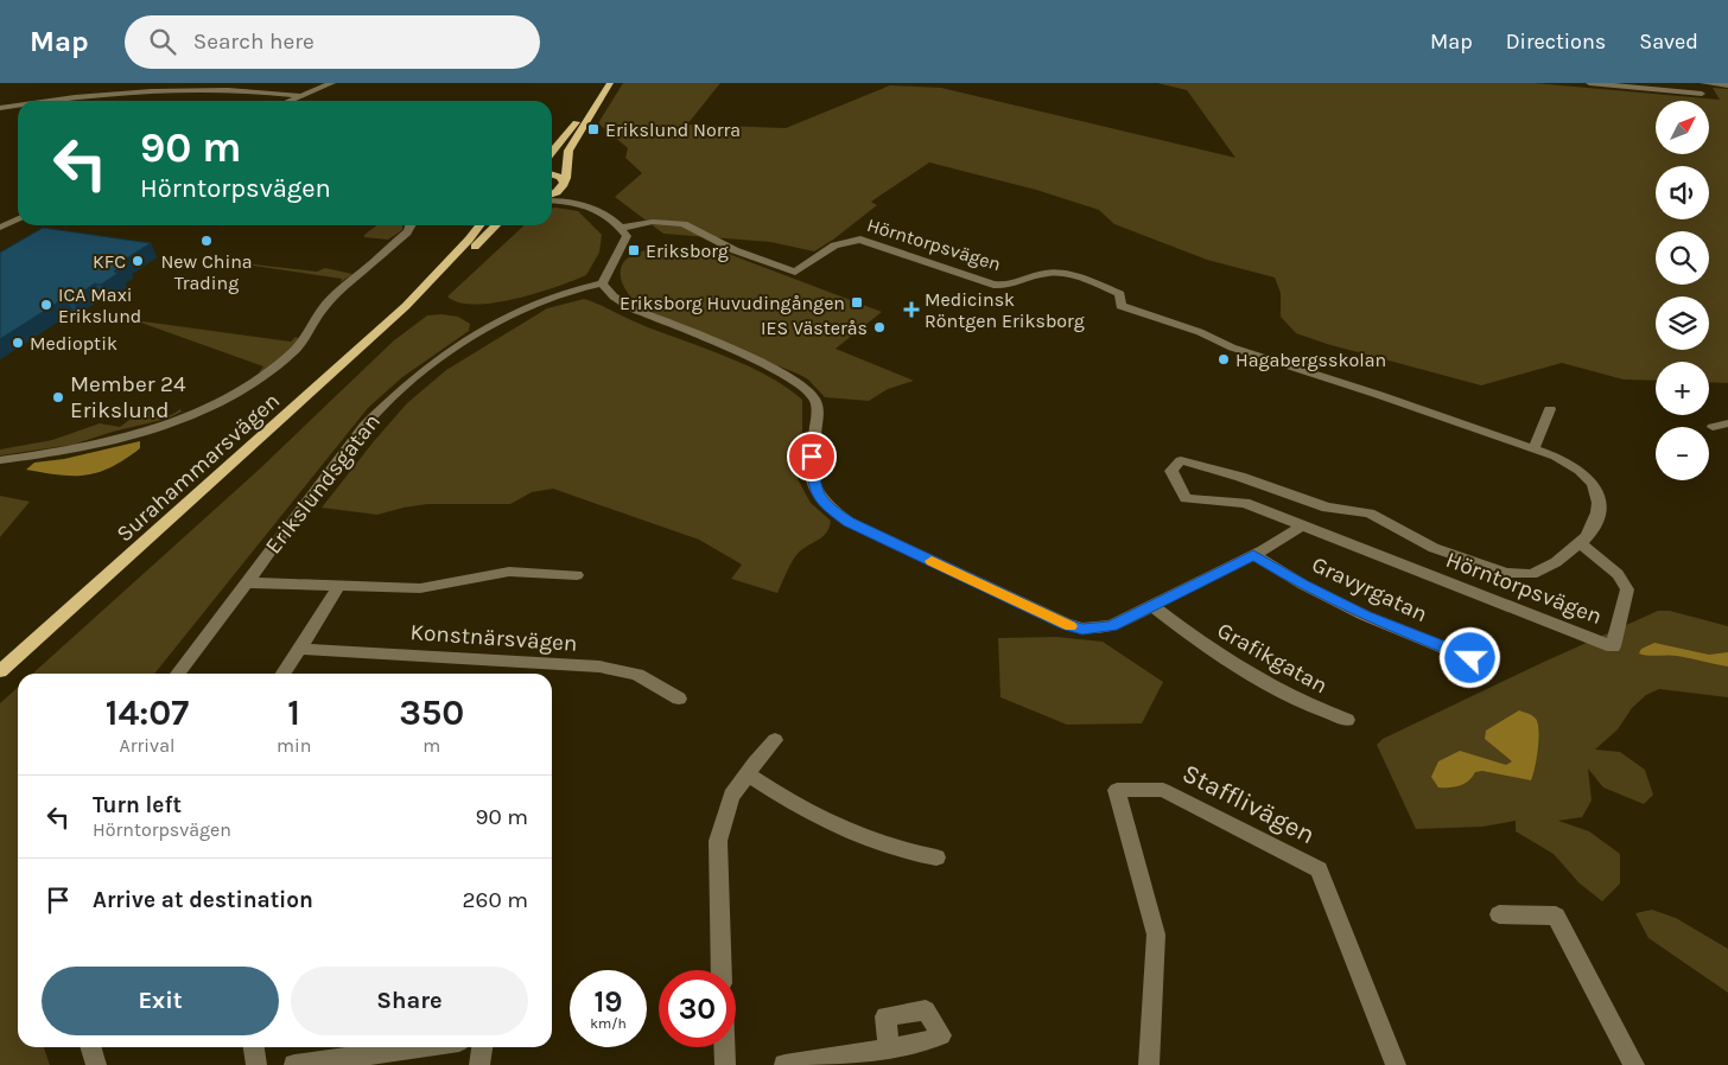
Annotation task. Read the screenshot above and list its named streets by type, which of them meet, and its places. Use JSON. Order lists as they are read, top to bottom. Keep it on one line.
{"streets":{"main road":["Surahammarsvägen"],"street":["Hörntorpsvägen","Erikslundsgatan","Gravyrgatan","Konstnärsvägen","Grafikgatan","Stafflivägen"]},"crossings":[["Erikslundsgatan","Konstnärsvägen"]],"places":{"transit":["Erikslund Norra","Eriksborg","Eriksborg Huvudingången"],"other":["New China Trading","KFC","ICA Maxi Erikslund","IES Västerås","Medioptik","Hagabergsskolan","Member 24 Erikslund"],"health":["Medicinsk Röntgen Eriksborg"]},"north":"top right","page":{"header":"Map","search":"Search here","nav":["Map","Directions","Saved"],"map_buttons":["+","−"],"turn":["90 m","Hörntorpsvägen"],"eta":["14:07","Arrival","1","min","350","m"],"list":[{"name":"Turn left","note":"Hörntorpsvägen","value":"90 m"},{"name":"Arrive at destination","value":"260 m"}],"buttons":["Exit","Share"],"speed":"19 km/h","limit":"30"}}
